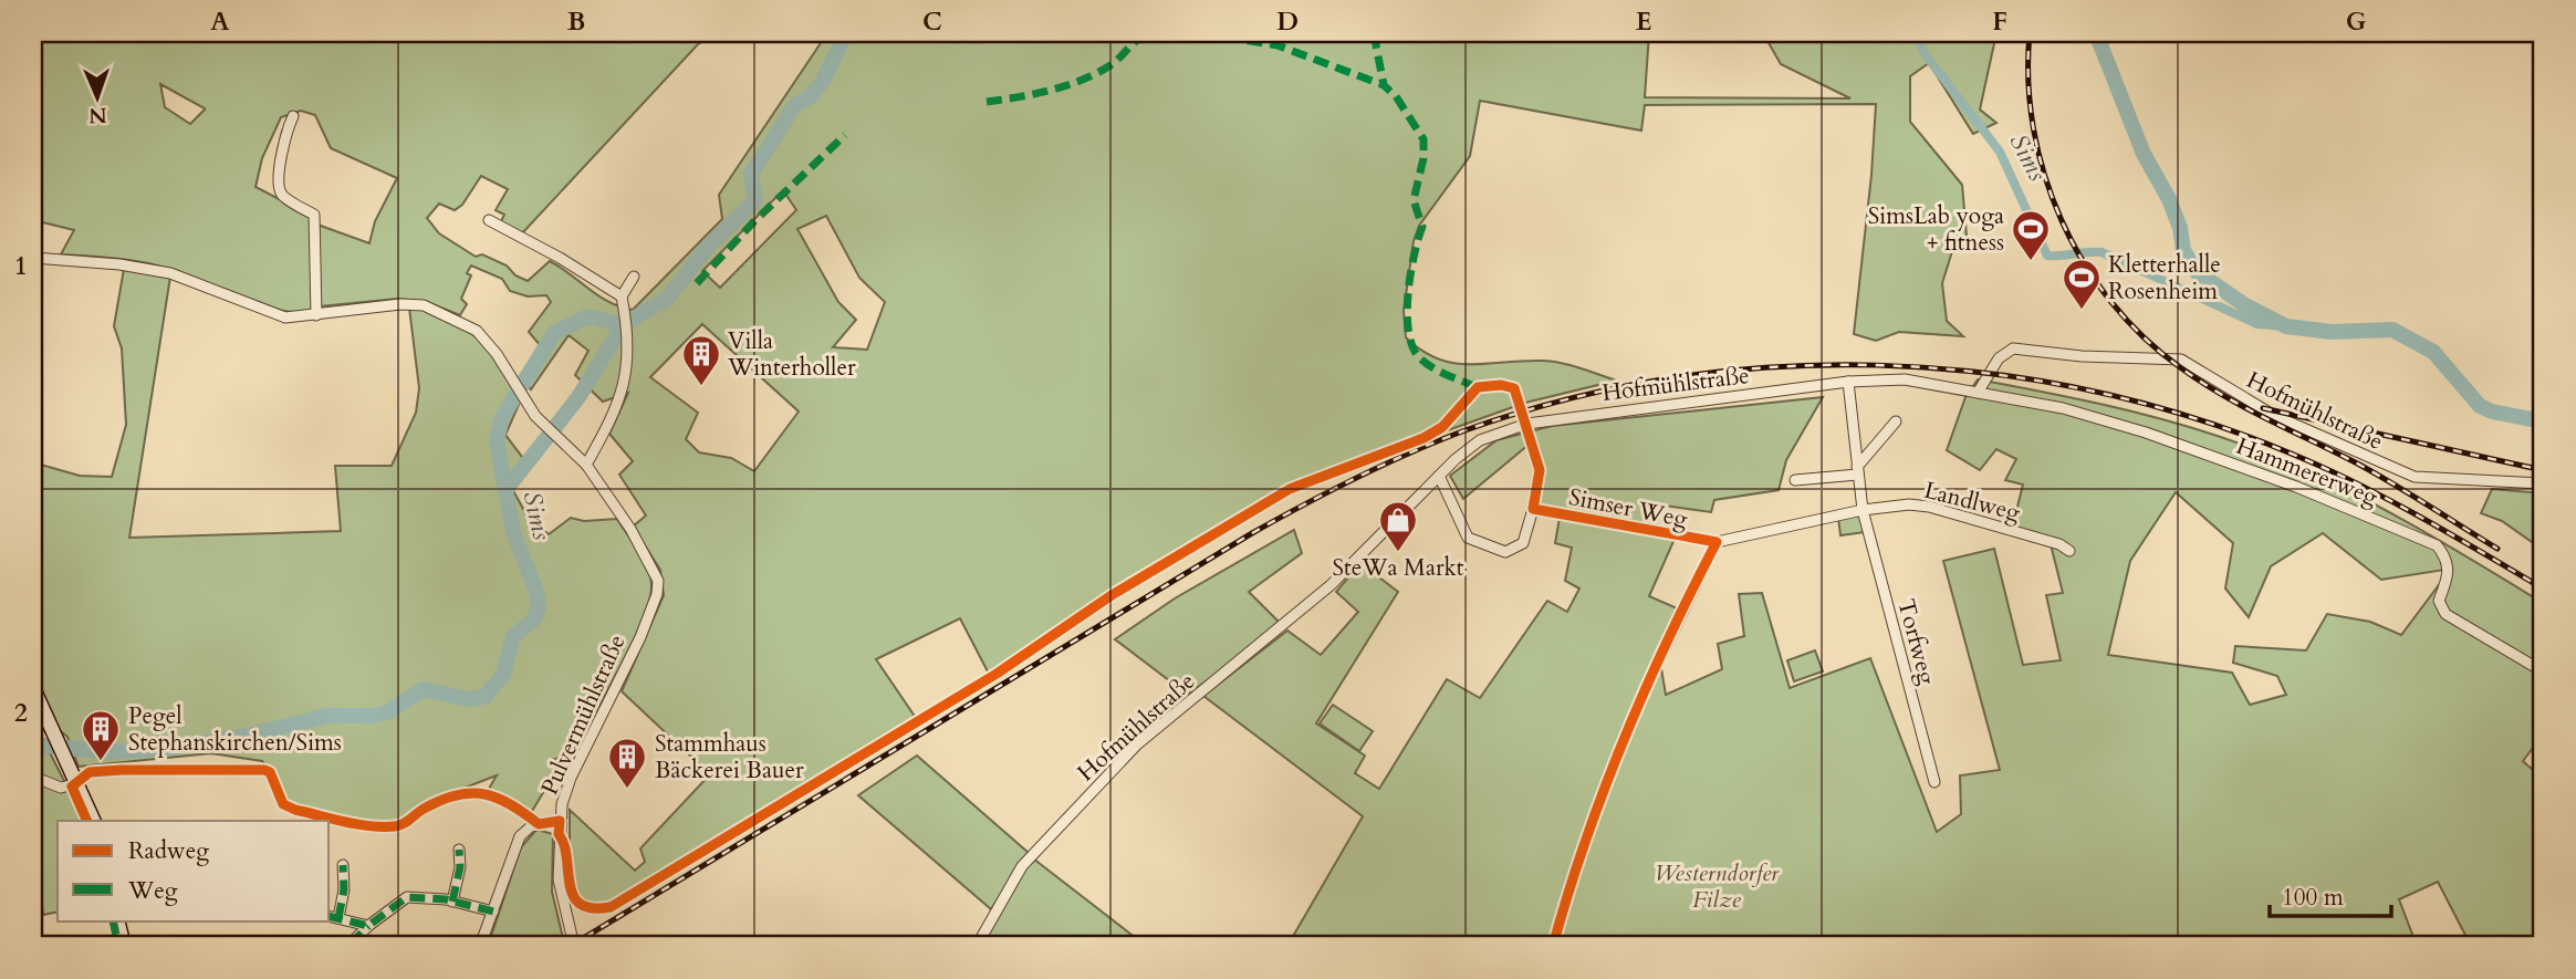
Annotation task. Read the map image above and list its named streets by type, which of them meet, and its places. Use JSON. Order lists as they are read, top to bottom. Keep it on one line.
{"streets":{"street":["Hofmühlstraße","Hammererweg","Landlweg","Simser Weg","Torfweg","Pulvermühlstraße"]},"crossings":[["Hofmühlstraße","Hammererweg"],["Hofmühlstraße","Simser Weg"],["Landlweg","Simser Weg"],["Landlweg","Torfweg"],["Simser Weg","Torfweg"]],"water":["Sims"],"parks":["Westerndorfer Filze"],"places":{"sports":["SimsLab yoga + fitness","Kletterhalle Rosenheim"],"building":["Villa Winterholler","Pegel Stephanskirchen/Sims","Stammhaus Bäckerei Bauer"],"shop":["SteWa Markt"]},"legend":["Radweg","Weg"],"scale_bar":"100 m","north":"bottom","grid":{"columns":["A","B","C","D","E","F","G"],"rows":["1","2"]}}
